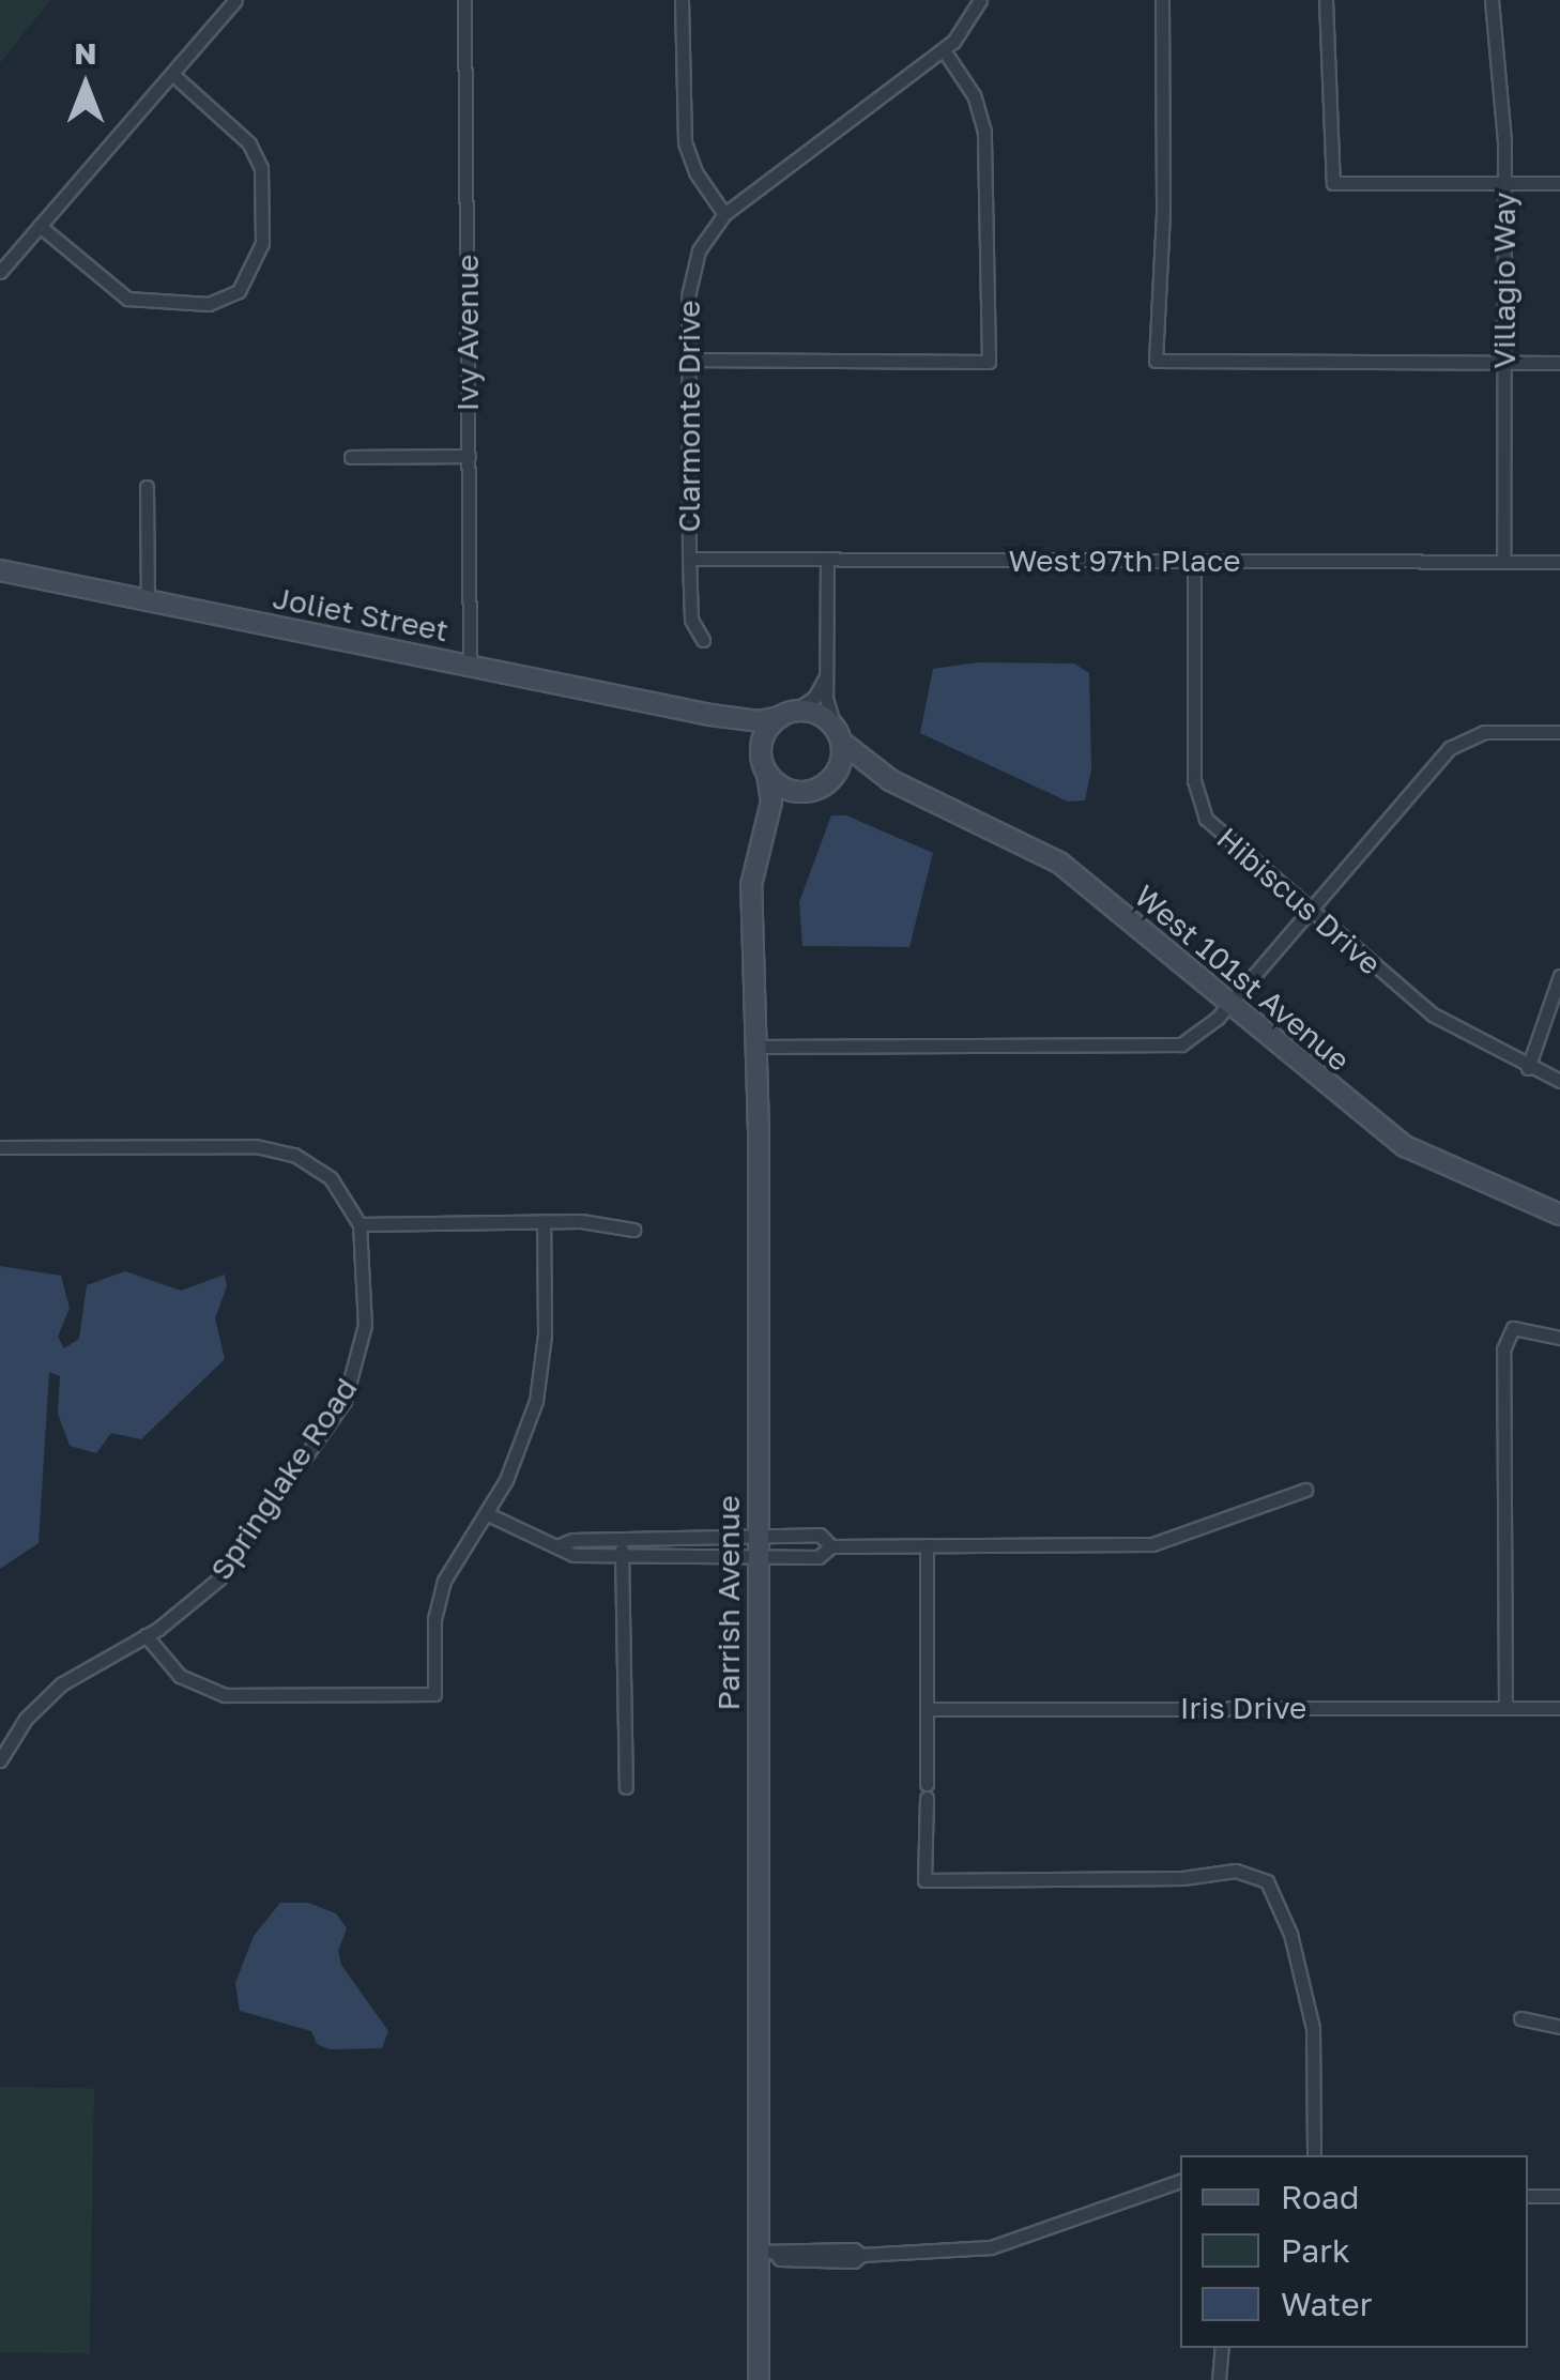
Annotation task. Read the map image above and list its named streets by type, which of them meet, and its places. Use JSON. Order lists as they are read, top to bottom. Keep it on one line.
{"streets":{"street":["Villagio Way","Ivy Avenue","Clarmonte Drive","West 97th Place","Joliet Street","Hibiscus Drive","West 101st Avenue","Springlake Road","Parrish Avenue","Iris Drive"]},"crossings":[["Villagio Way","West 97th Place"],["Ivy Avenue","Joliet Street"],["Clarmonte Drive","West 97th Place"],["West 97th Place","Hibiscus Drive"],["Joliet Street","West 101st Avenue"],["Joliet Street","Parrish Avenue"],["West 101st Avenue","Parrish Avenue"]],"legend":["Road","Park","Water"],"north":"top"}
